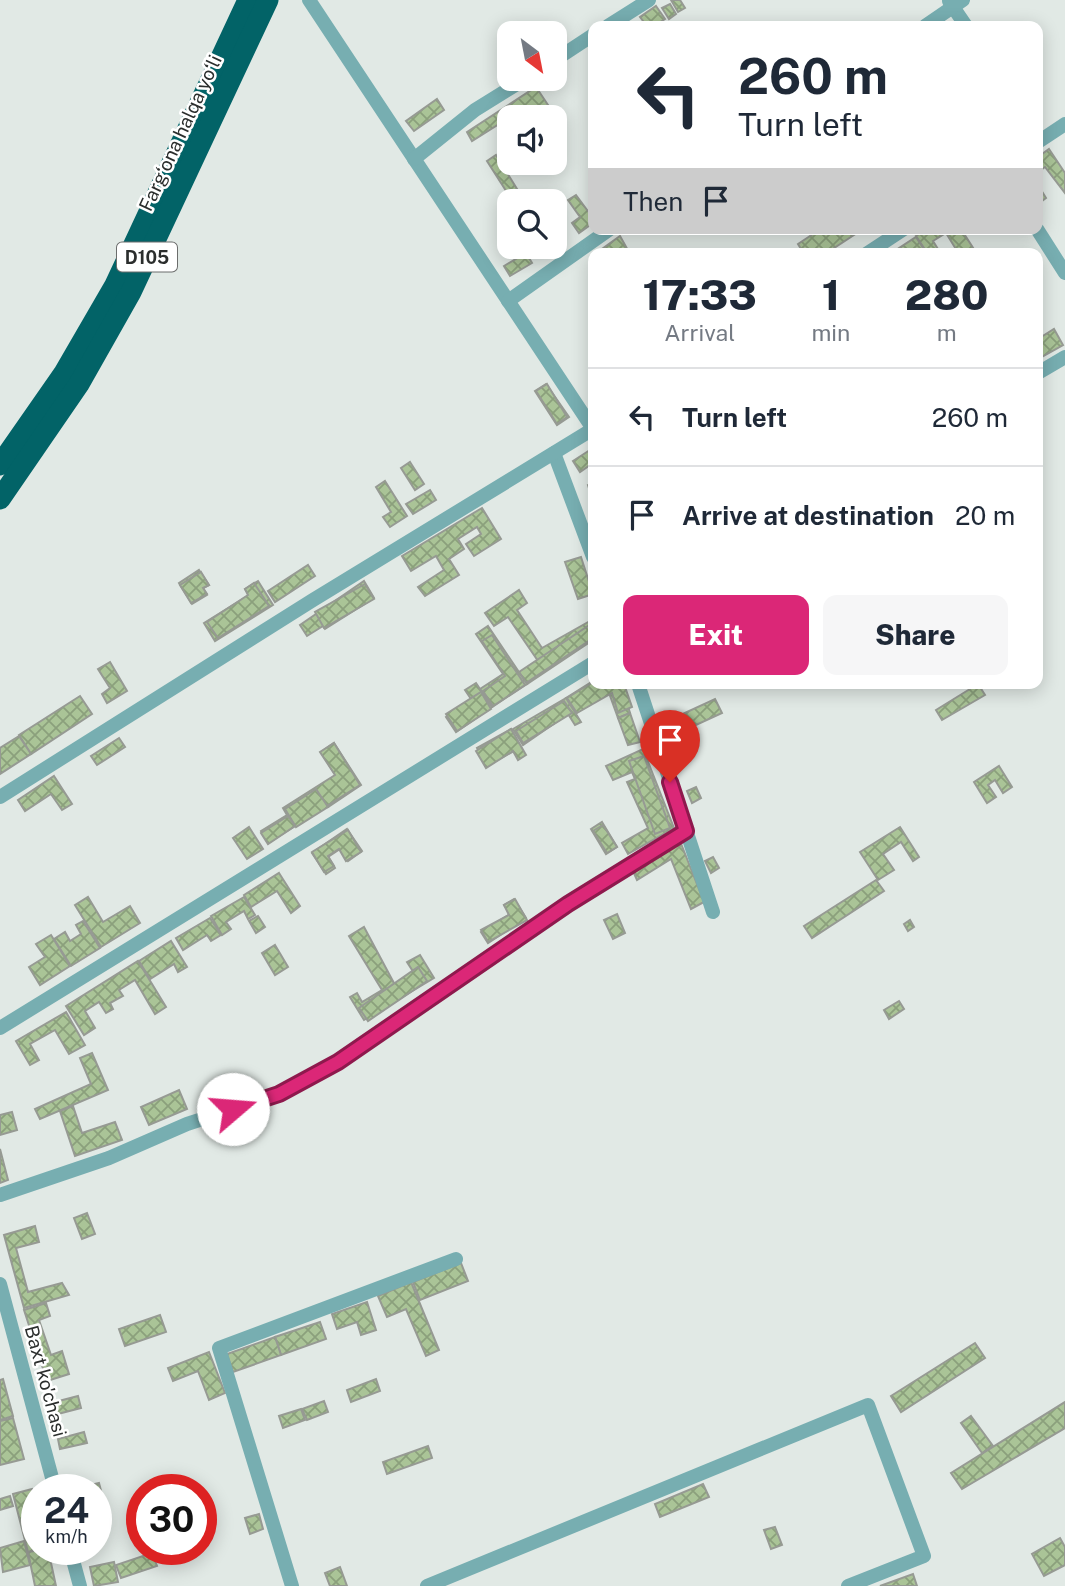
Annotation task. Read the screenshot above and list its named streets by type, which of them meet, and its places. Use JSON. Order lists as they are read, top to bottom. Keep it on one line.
{"streets":{"highway":["Farg‘ona halqa yo‘li","D105"],"street":["Baxt ko'chasi"]},"north":"bottom right","page":{"turn":["260 m","Turn left"],"then":"Then","eta":["17:33","Arrival","1","min","280","m"],"list":[{"name":"Turn left","value":"260 m"},{"name":"Arrive at destination","value":"20 m"}],"buttons":["Exit","Share"],"speed":"24 km/h","limit":"30"}}
